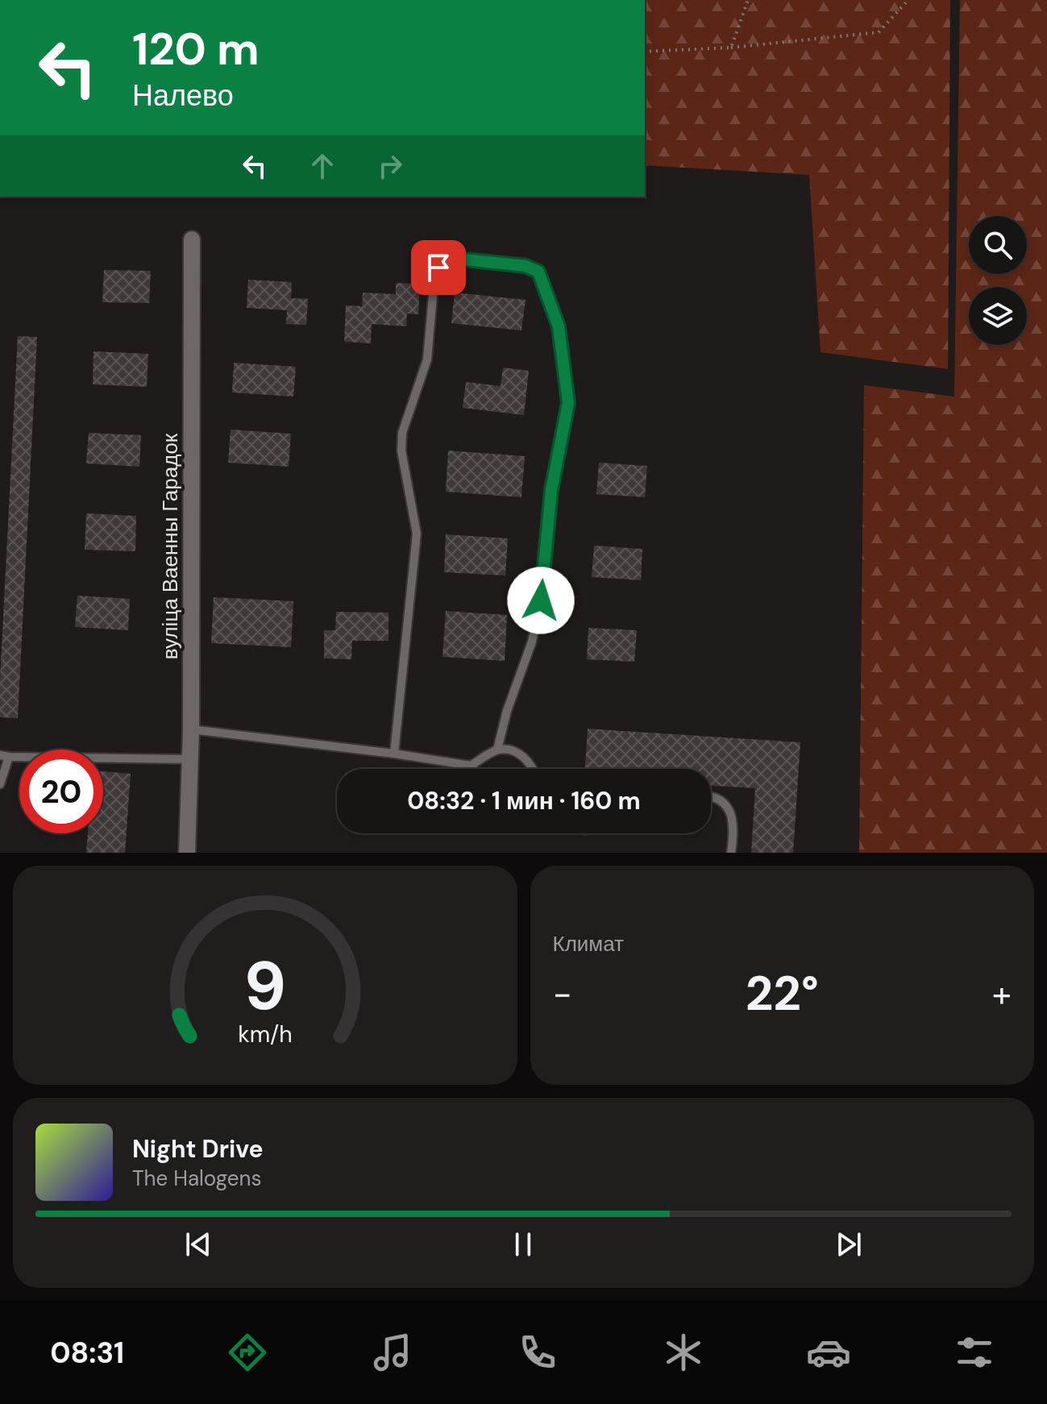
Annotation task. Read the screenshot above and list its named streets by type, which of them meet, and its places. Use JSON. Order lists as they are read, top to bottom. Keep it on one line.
{"streets":{"street":["вуліца Ваенны Гарадок"]},"page":{"turn":["120 m","Налево"],"limit":"20","trip":"08:32 · 1 мин · 160 m","tile":"Климат","heat":["−","22°","+"],"song":["Night Drive","The Halogens"],"tabs":"08:31","gauge":["9","km/h"]}}
